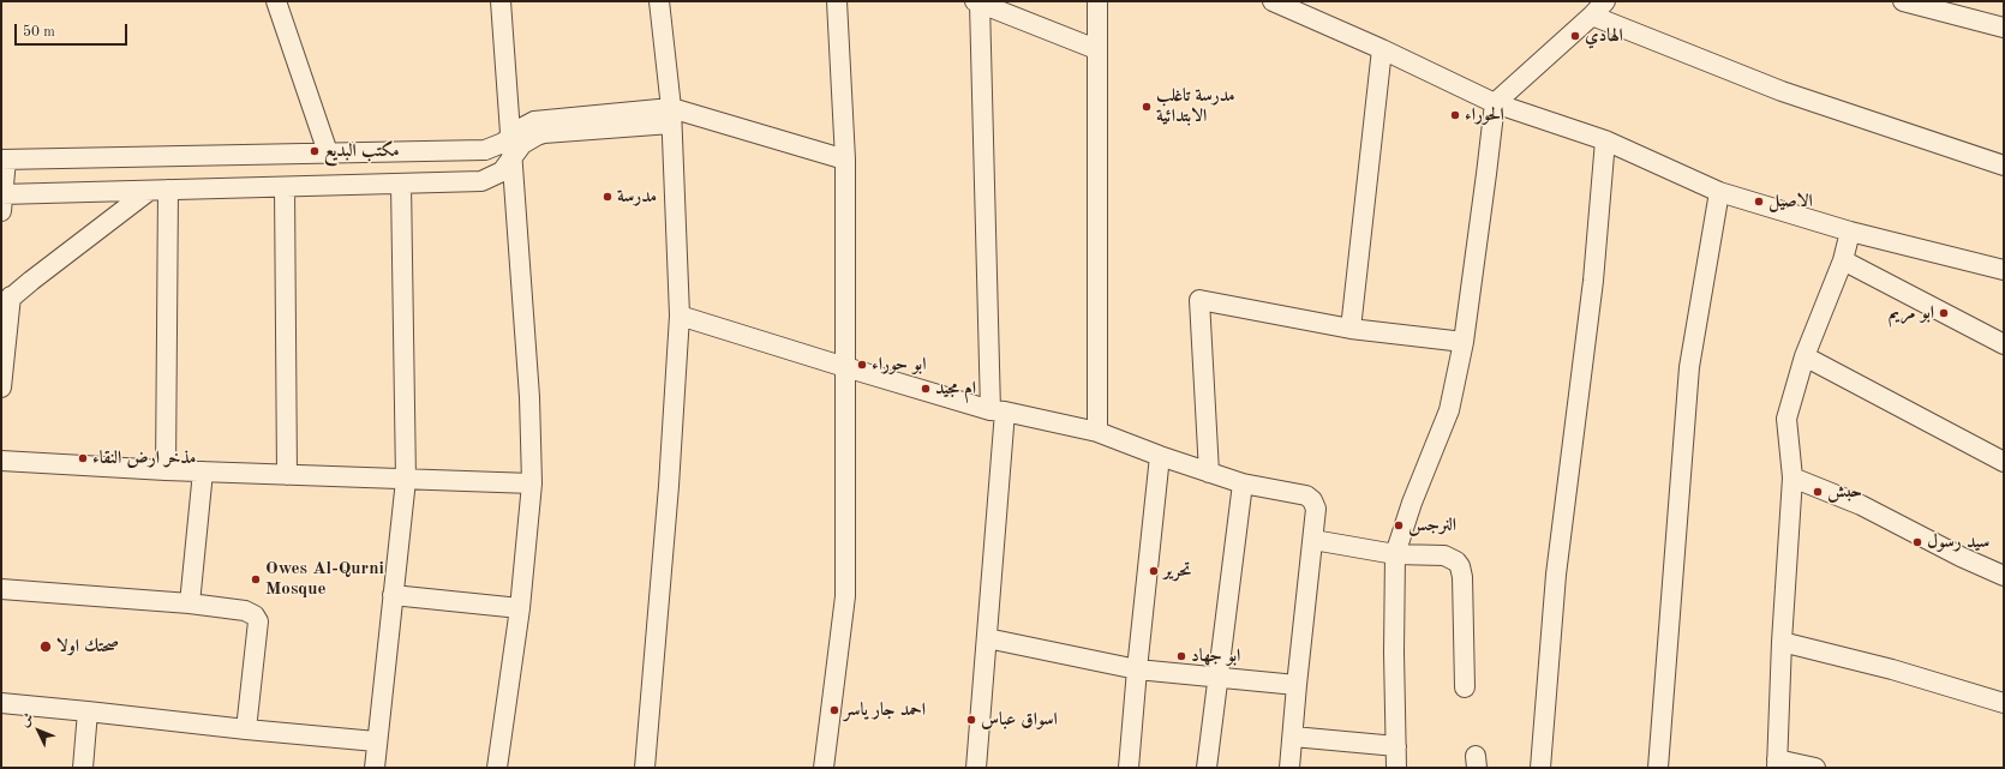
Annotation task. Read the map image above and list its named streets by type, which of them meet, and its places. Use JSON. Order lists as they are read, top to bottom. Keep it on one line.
{"places":["الهادي","مدرسة تاغلب الابتدائية","الحوراء","مكتب البديع","مدرسة","الاصيل","ابو مريم","ابو حوراء","ام مجيد","مذخر ارض النقاء","حبش","النرجس","سيد رسول","تحرير","Owes Al-Qurni Mosque","صحتك اولا","ابو جهاد","احمد جار ياسر","اسواق عباس"],"scale_bar":"50 m","north":"top left"}
